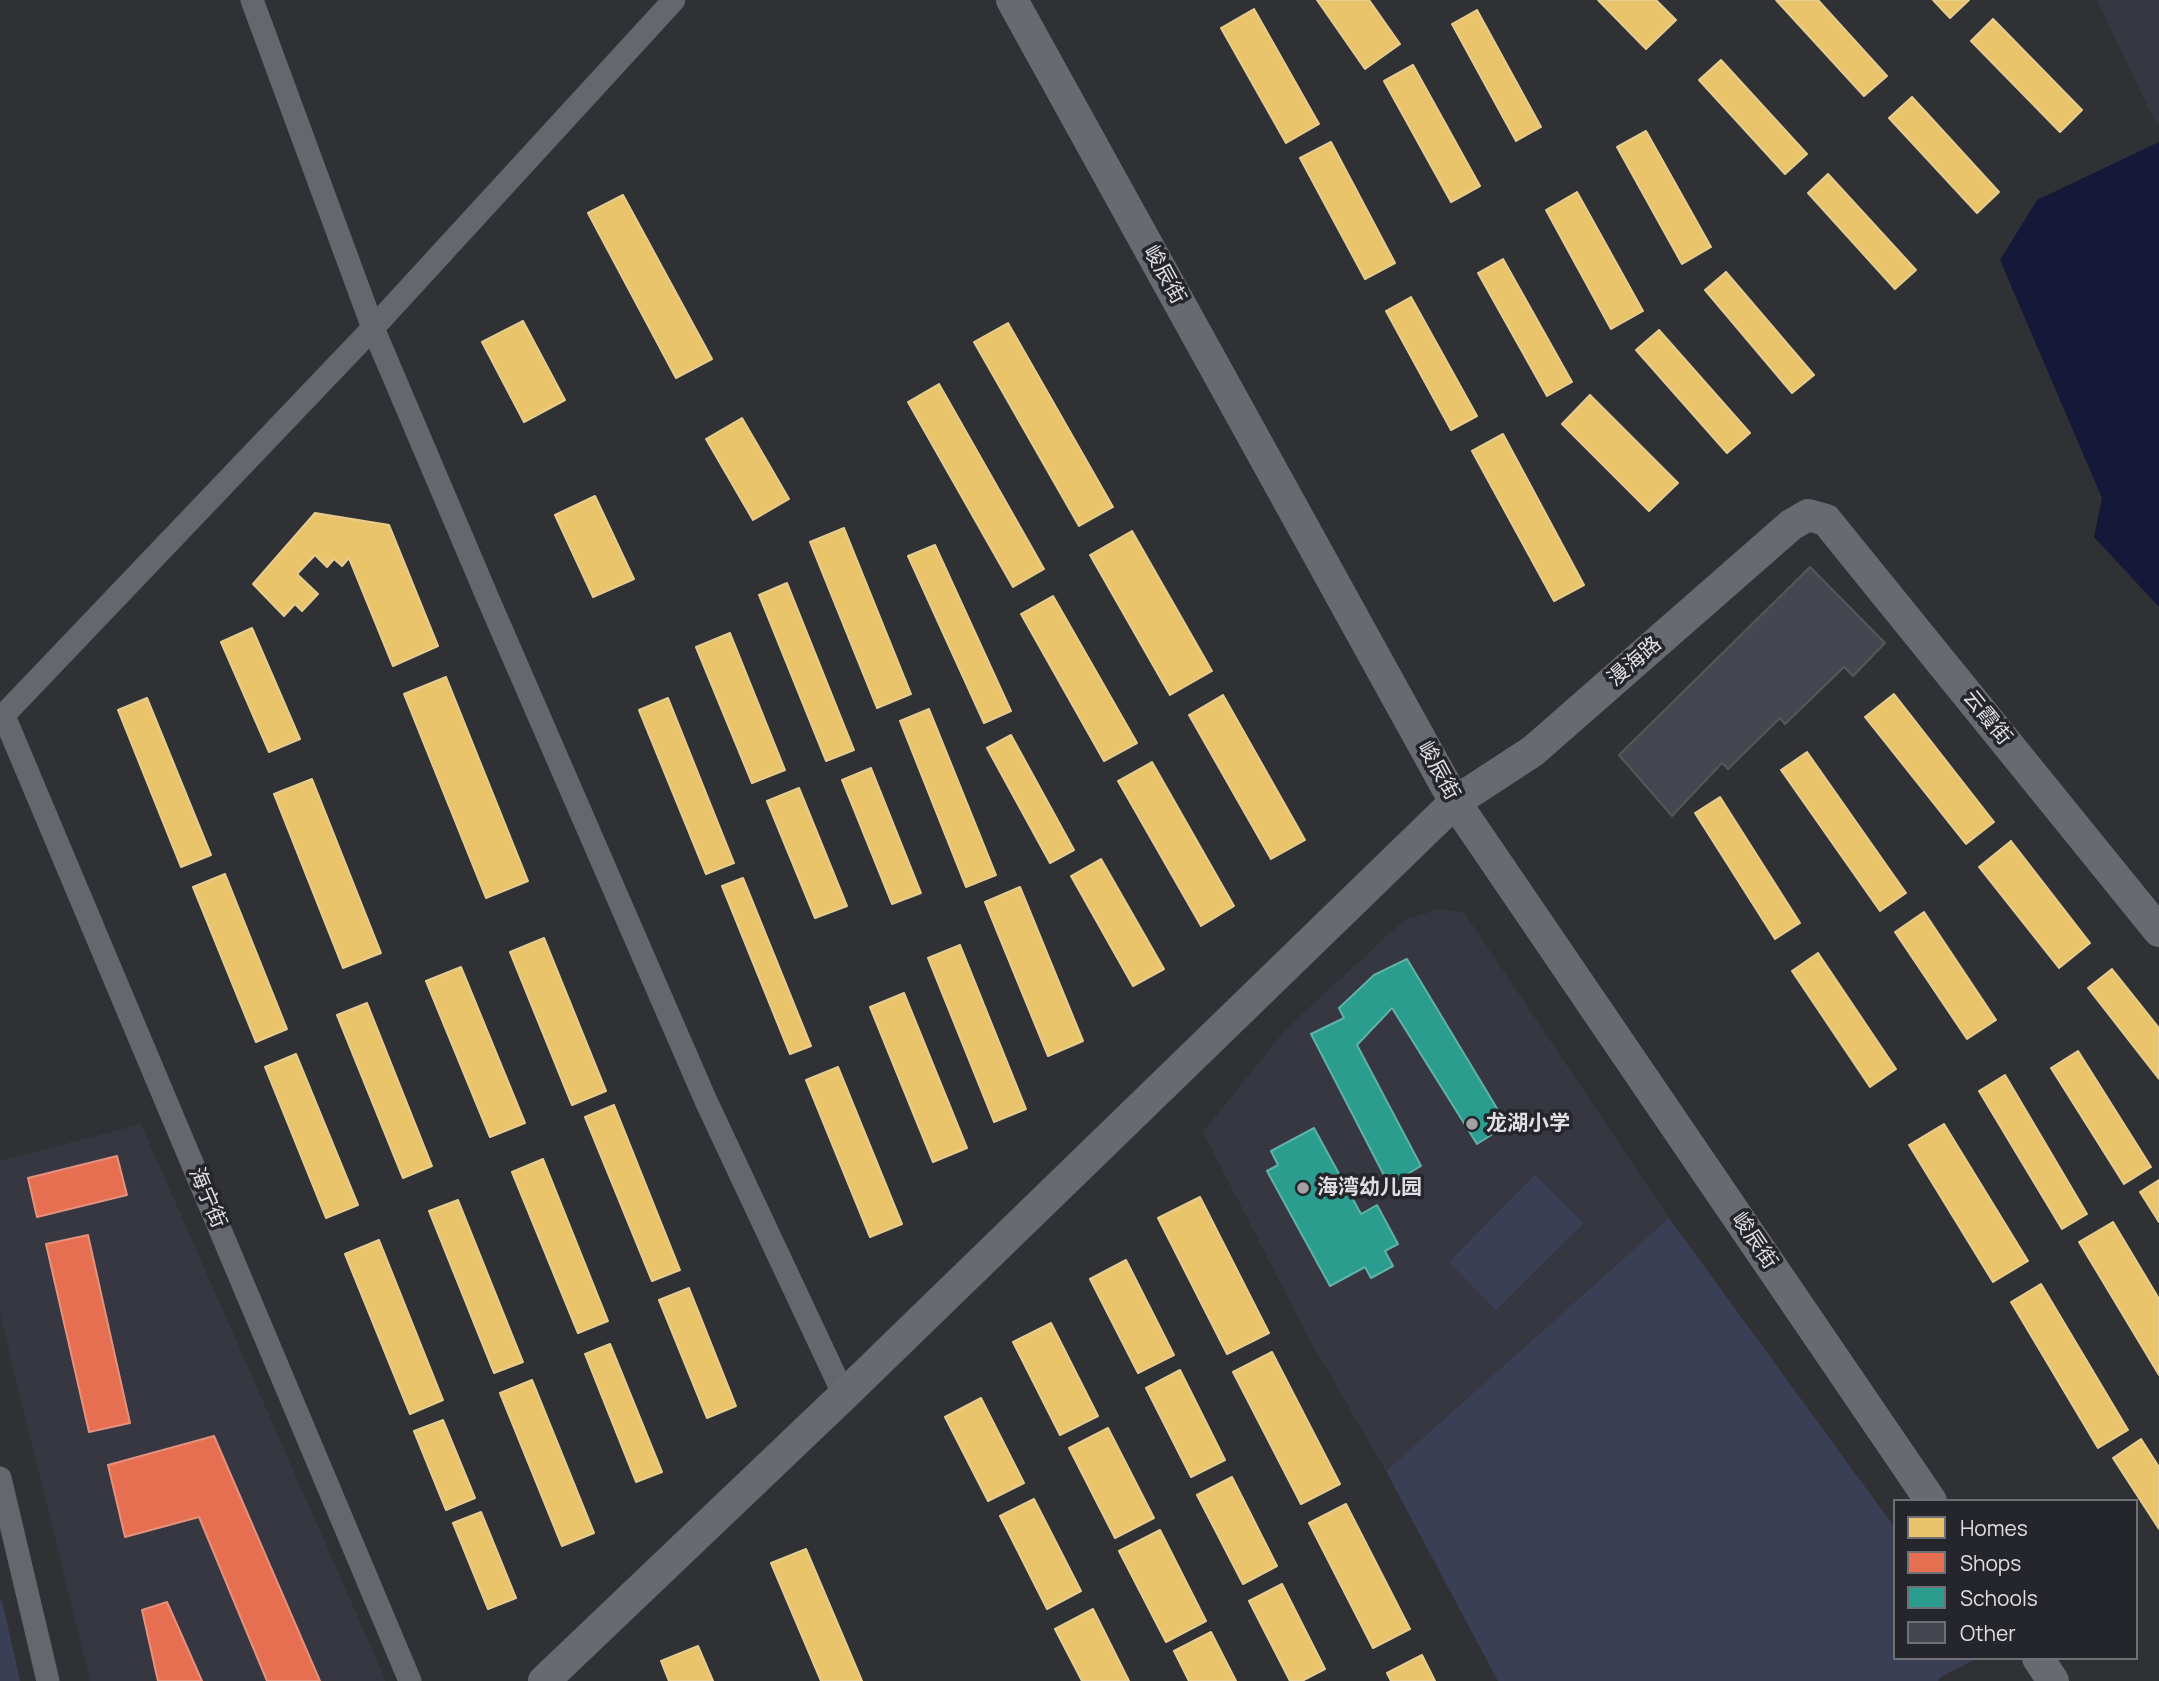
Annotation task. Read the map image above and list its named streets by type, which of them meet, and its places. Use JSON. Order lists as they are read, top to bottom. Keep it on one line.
{"streets":{"street":["峻辰街","漫海路","云霞街","海宁街"]},"crossings":[["峻辰街","漫海路"],["漫海路","云霞街"]],"places":["龙湖小学","海湾幼儿园"],"legend":["Homes","Shops","Schools","Other"]}
